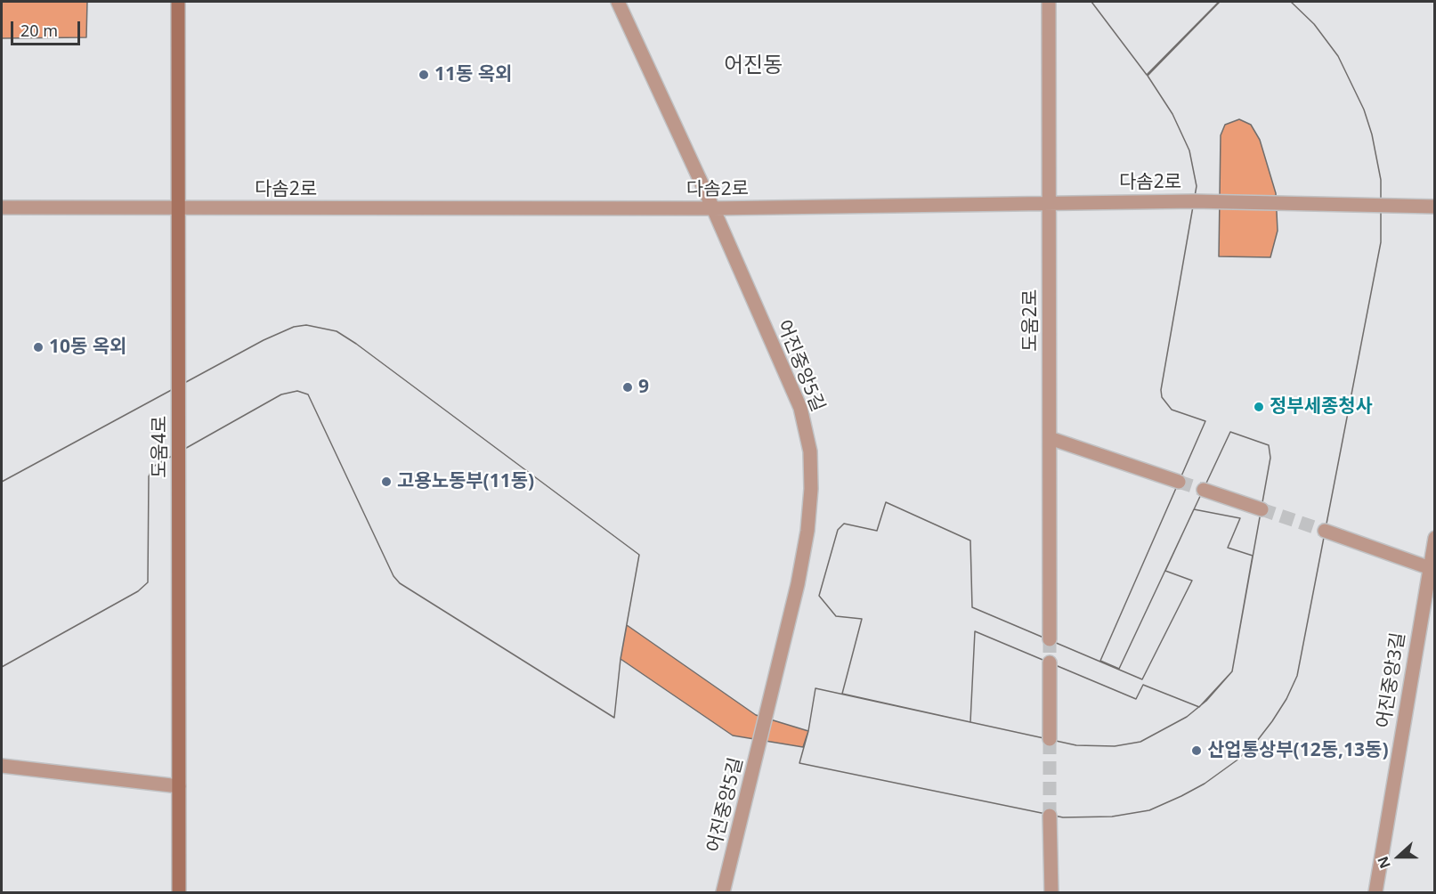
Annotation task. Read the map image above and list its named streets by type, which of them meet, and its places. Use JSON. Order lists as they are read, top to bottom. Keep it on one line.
{"streets":{"street":["다솜2로","도움2로","어진중앙5길","도움4로","어진중앙3길"]},"crossings":[["다솜2로","도움2로"],["다솜2로","어진중앙5길"],["다솜2로","도움4로"]],"districts":["어진동"],"places":["11동 옥외","10동 옥외","9","정부세종청사","고용노동부(11동)","산업통상부(12동,13동)"],"scale_bar":"20 m","north":"left"}
